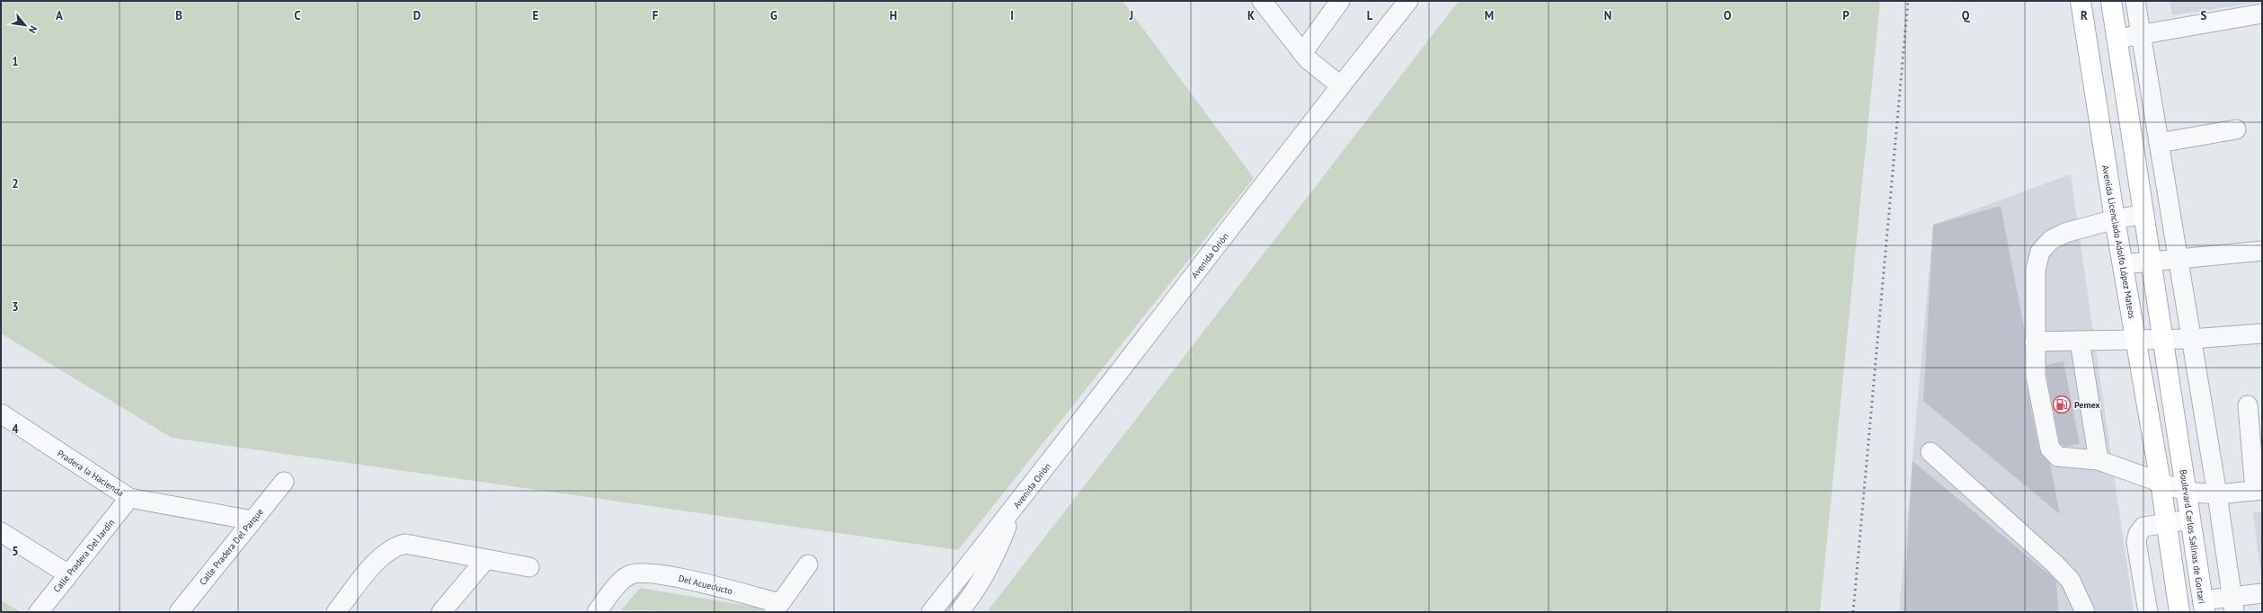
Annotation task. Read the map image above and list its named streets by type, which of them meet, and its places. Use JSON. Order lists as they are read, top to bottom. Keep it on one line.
{"streets":{"main road":["Avenida Licenciado Adolfo López Mateos","Boulevard Carlos Salinas de Gortari"],"street":["Avenida Orión","Pradera la Hacienda","Calle Pradera Del Parque","Calle Pradera Del Jardín","Del Acueducto"]},"crossings":[["Pradera la Hacienda","Calle Pradera Del Parque"],["Pradera la Hacienda","Calle Pradera Del Jardín"]],"places":{"fuel station":["Pemex"]},"north":"bottom right","grid":{"columns":["A","B","C","D","E","F","G","H","I","J","K","L","M","N","O","P","Q","R","S"],"rows":["1","2","3","4","5"]}}
